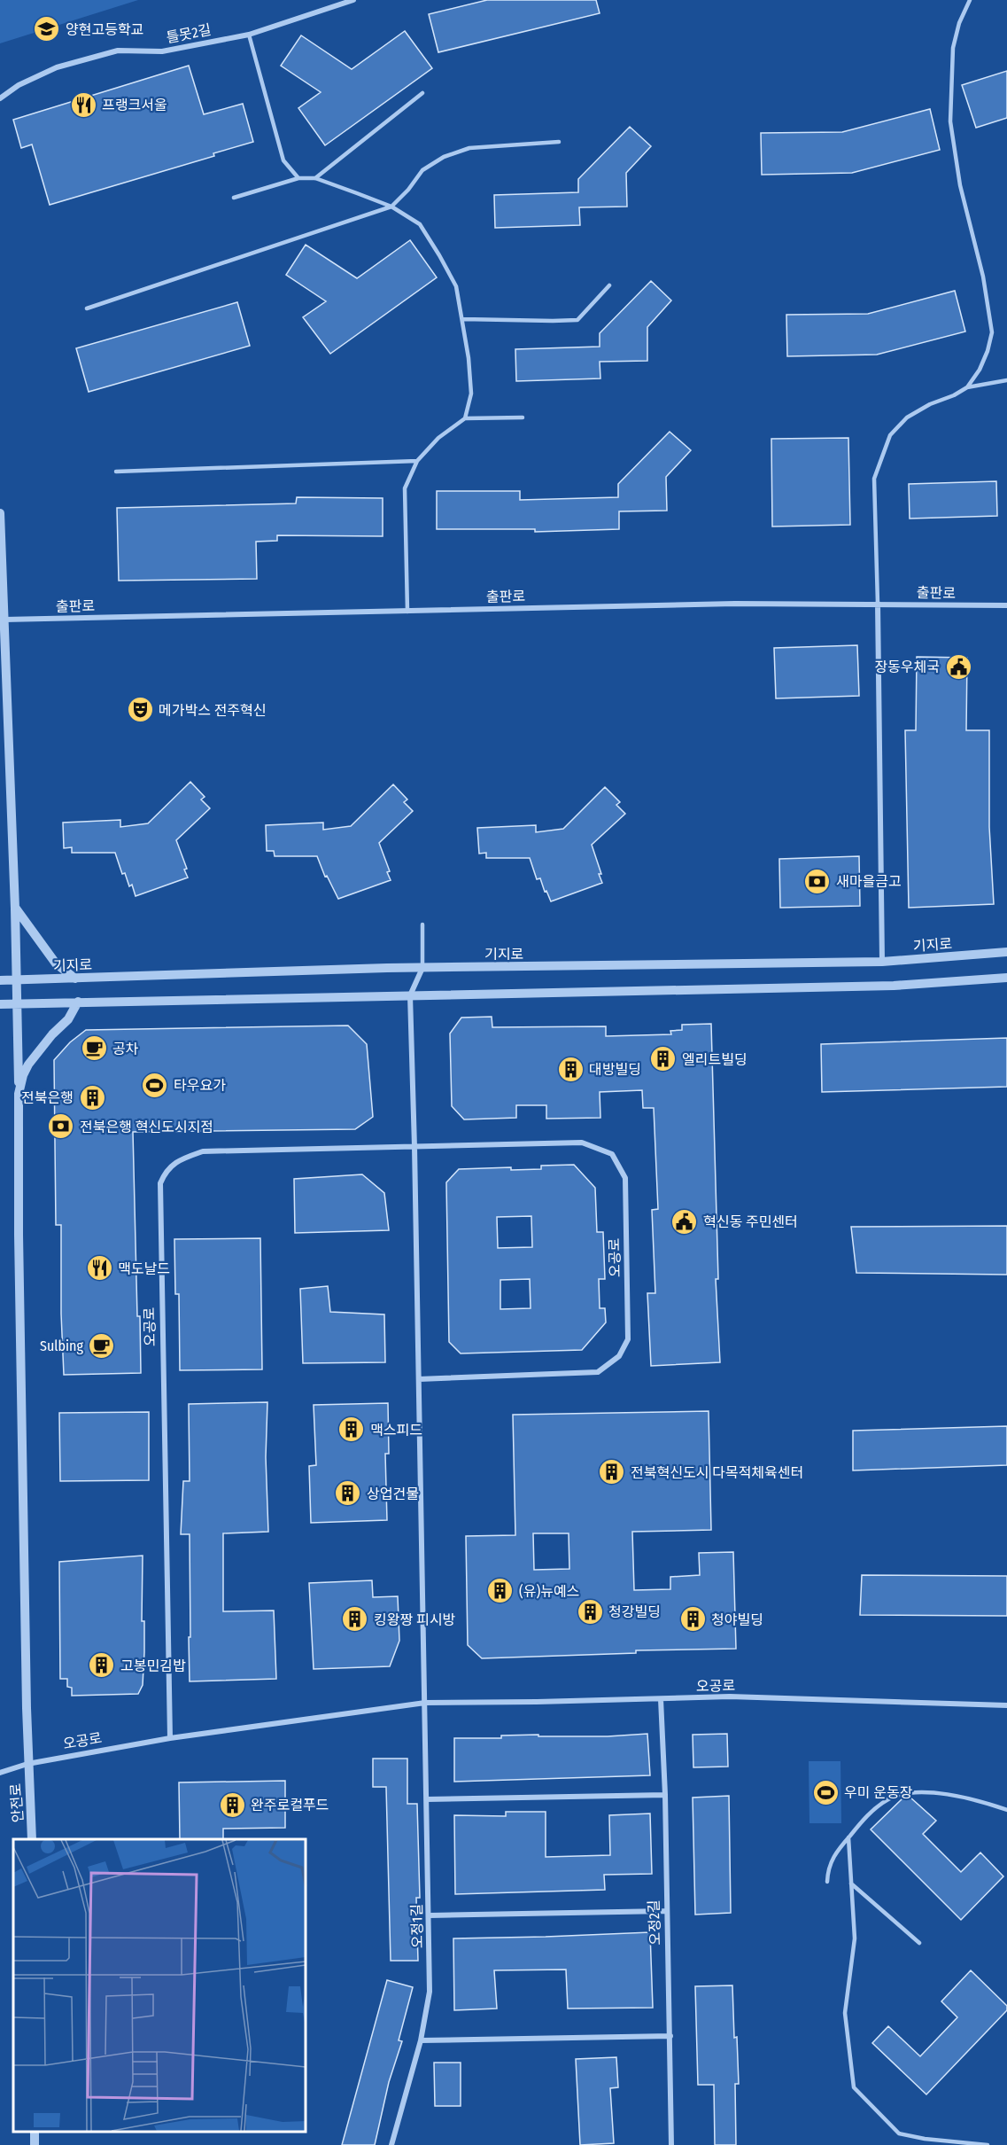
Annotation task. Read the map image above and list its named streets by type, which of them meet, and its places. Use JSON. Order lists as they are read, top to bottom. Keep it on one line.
{"streets":{"street":["틀못2길","출판로","기지로","오공로","안전로","오정2길","오정1길"]},"crossings":[["오공로","안전로"],["오공로","오정2길"],["오공로","오정1길"]],"places":{"school or university":["양현고등학교"],"restaurant":["프랭크서울","맥도날드"],"public building":["장동우체국","혁신동 주민센터"],"theatre":["메가박스 전주혁신"],"bank":["새마을금고","전북은행 혁신도시지점"],"cafe":["공차","Sulbing"],"building":["엘리트빌딩","대방빌딩","전북은행","맥스피드","전북혁신도시 다목적체육센터","상업건물","(유)뉴예스","청강빌딩","킹왕짱 피시방","청야빌딩","고봉민김밥","완주로컬푸드"],"sports":["타우요가","우미 운동장"]}}
